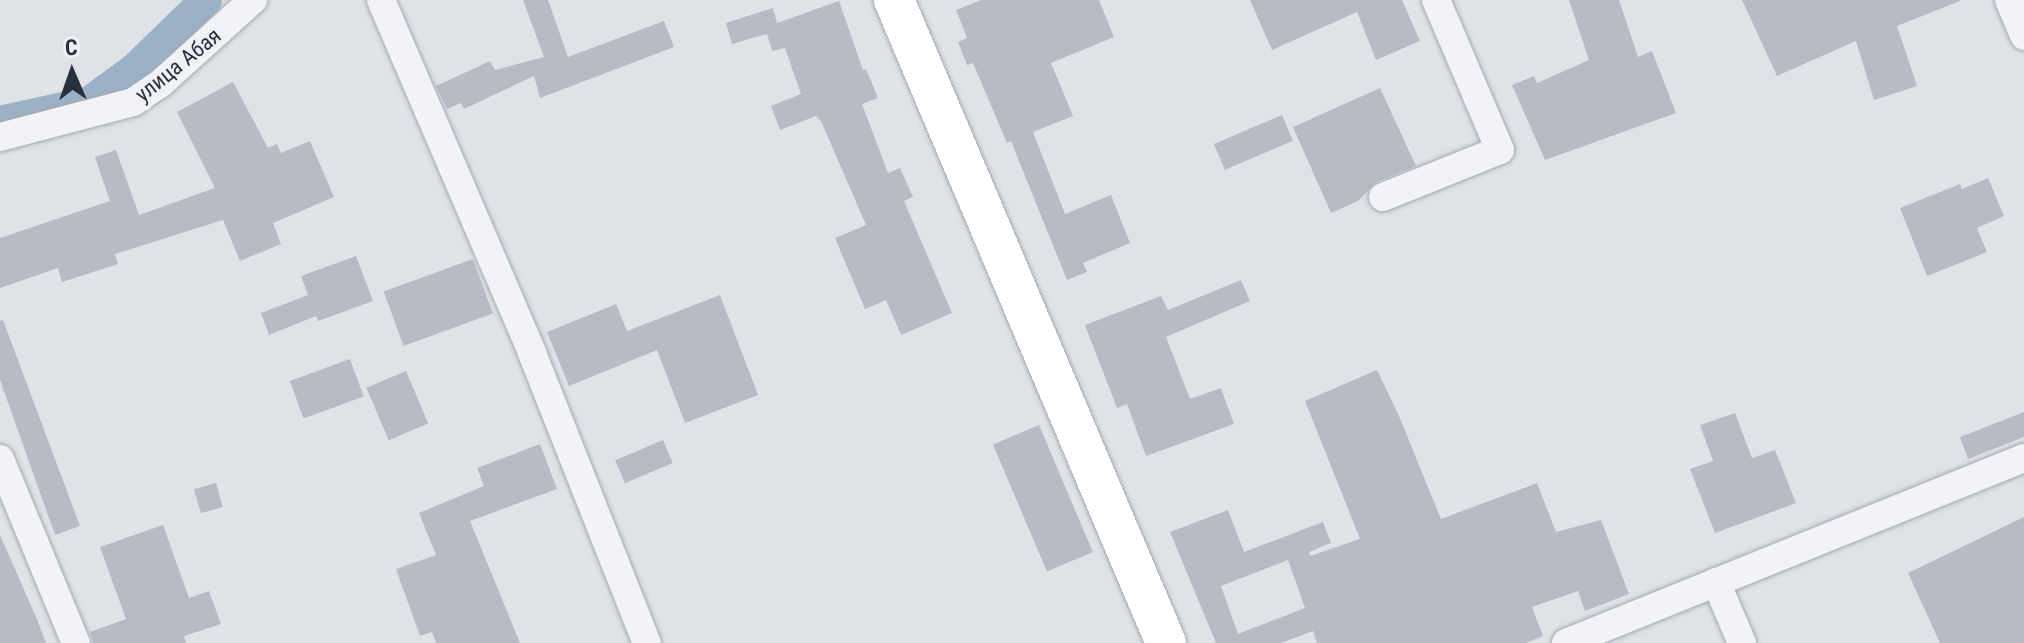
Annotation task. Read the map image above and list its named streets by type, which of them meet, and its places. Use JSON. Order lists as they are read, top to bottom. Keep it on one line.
{"streets":{"street":["улица Абая"]},"north":"top"}
